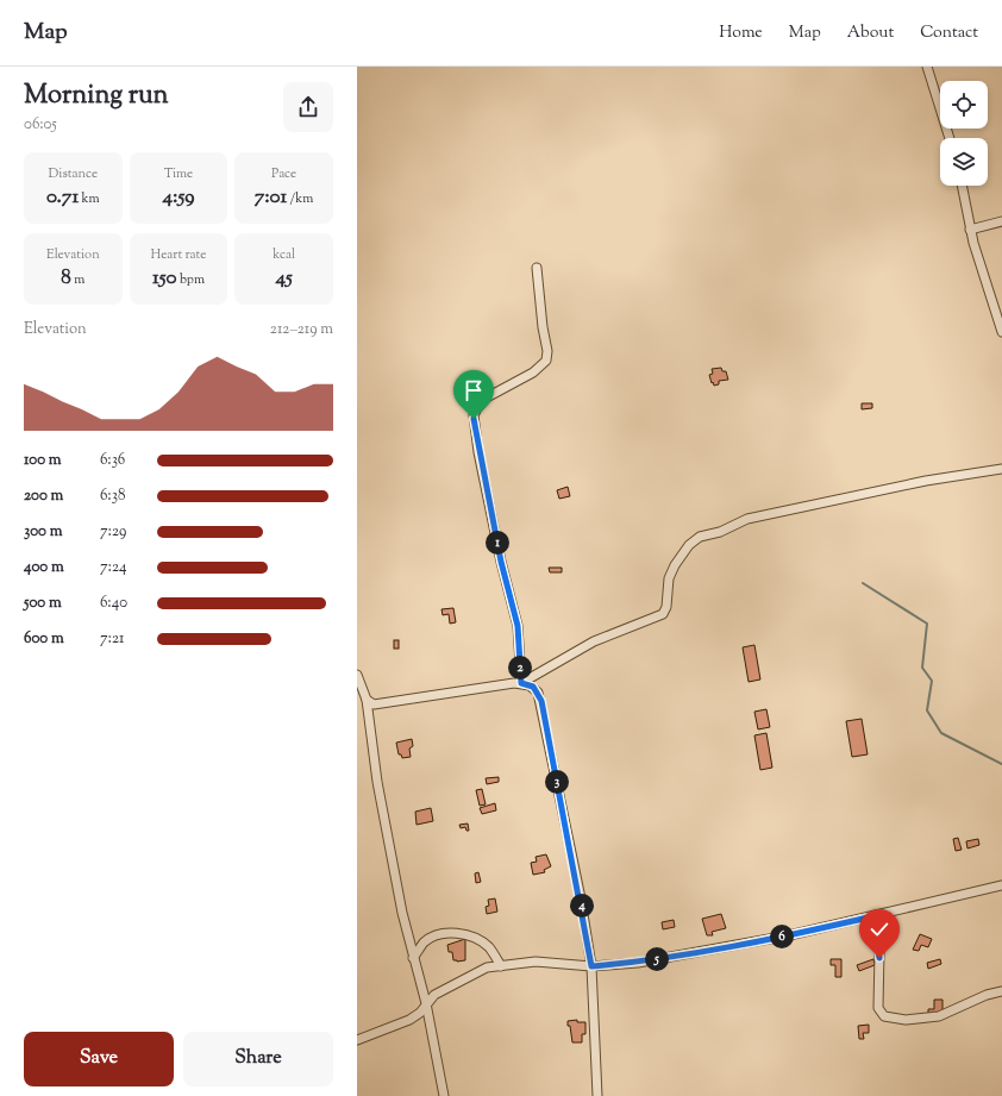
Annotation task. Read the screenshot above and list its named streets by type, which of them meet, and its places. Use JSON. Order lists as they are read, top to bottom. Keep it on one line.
{"page":{"header":"Map","nav":["Home","Map","About","Contact"],"heading":["Morning run","06:05"],"stats":[["Distance","0.71 km"],["Time","4:59"],["Pace","7:01 /km"],["Elevation","8 m"],["Heart rate","150 bpm"],["kcal","45"]],"chart":["Elevation","212–219 m"],"list":[{"name":"100 m","note":"6:36"},{"name":"200 m","note":"6:38"},{"name":"300 m","note":"7:29"},{"name":"400 m","note":"7:24"},{"name":"500 m","note":"6:40"},{"name":"600 m","note":"7:21"}],"pins":["1","2","3","4","6","5"],"buttons":["Save","Share"]}}
